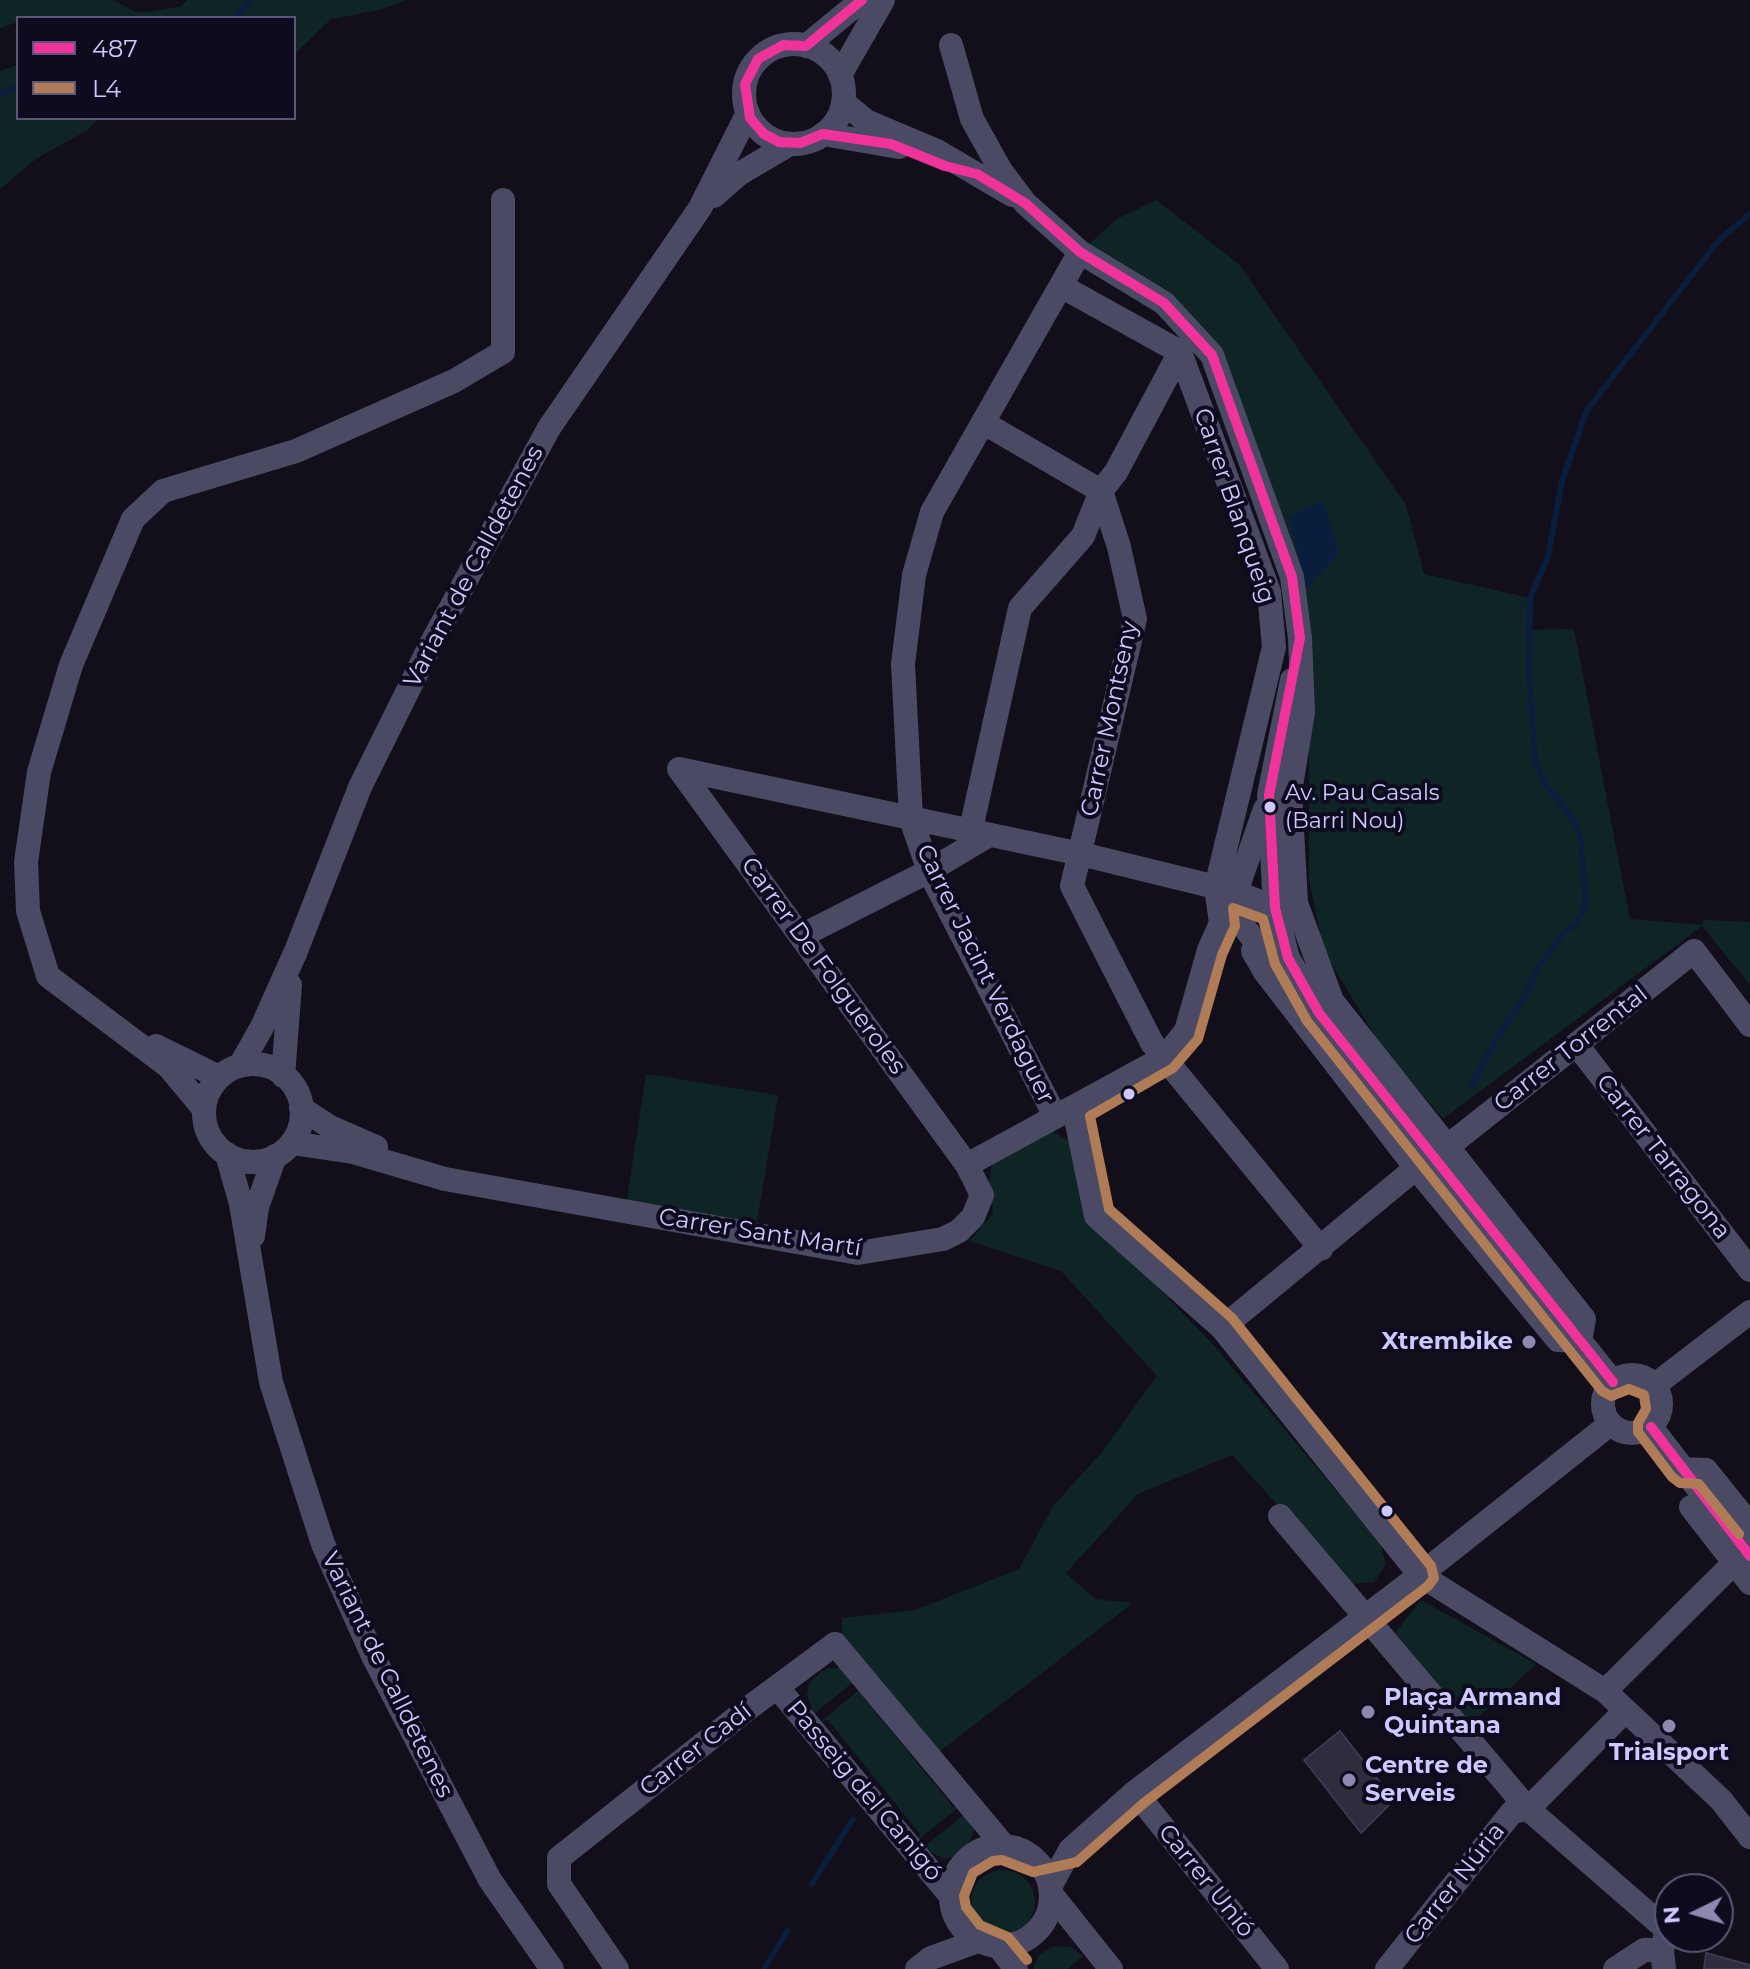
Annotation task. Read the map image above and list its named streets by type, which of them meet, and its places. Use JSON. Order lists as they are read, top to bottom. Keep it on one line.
{"streets":{"street":["Carrer Blanqueig","Variant de Calldetenes","Carrer Montseny","Carrer De Folgueroles","Carrer Jacint Verdaguer","Carrer Torrental","Carrer Tarragona","Carrer Sant Martí","Carrer Cadí","Passeig del Canigó","Carrer Unió","Carrer Núria"]},"crossings":[["Variant de Calldetenes","Carrer Sant Martí"],["Carrer De Folgueroles","Carrer Jacint Verdaguer"],["Carrer De Folgueroles","Carrer Sant Martí"],["Carrer Jacint Verdaguer","Carrer Núria"],["Carrer Torrental","Carrer Tarragona"],["Carrer Cadí","Passeig del Canigó"]],"places":["Av. Pau Casals (Barri Nou)","Xtrembike","Plaça Armand Quintana","Trialsport","Centre de Serveis"],"lines":["transit line 487","transit line L4"],"legend":["487","L4"],"north":"left"}
